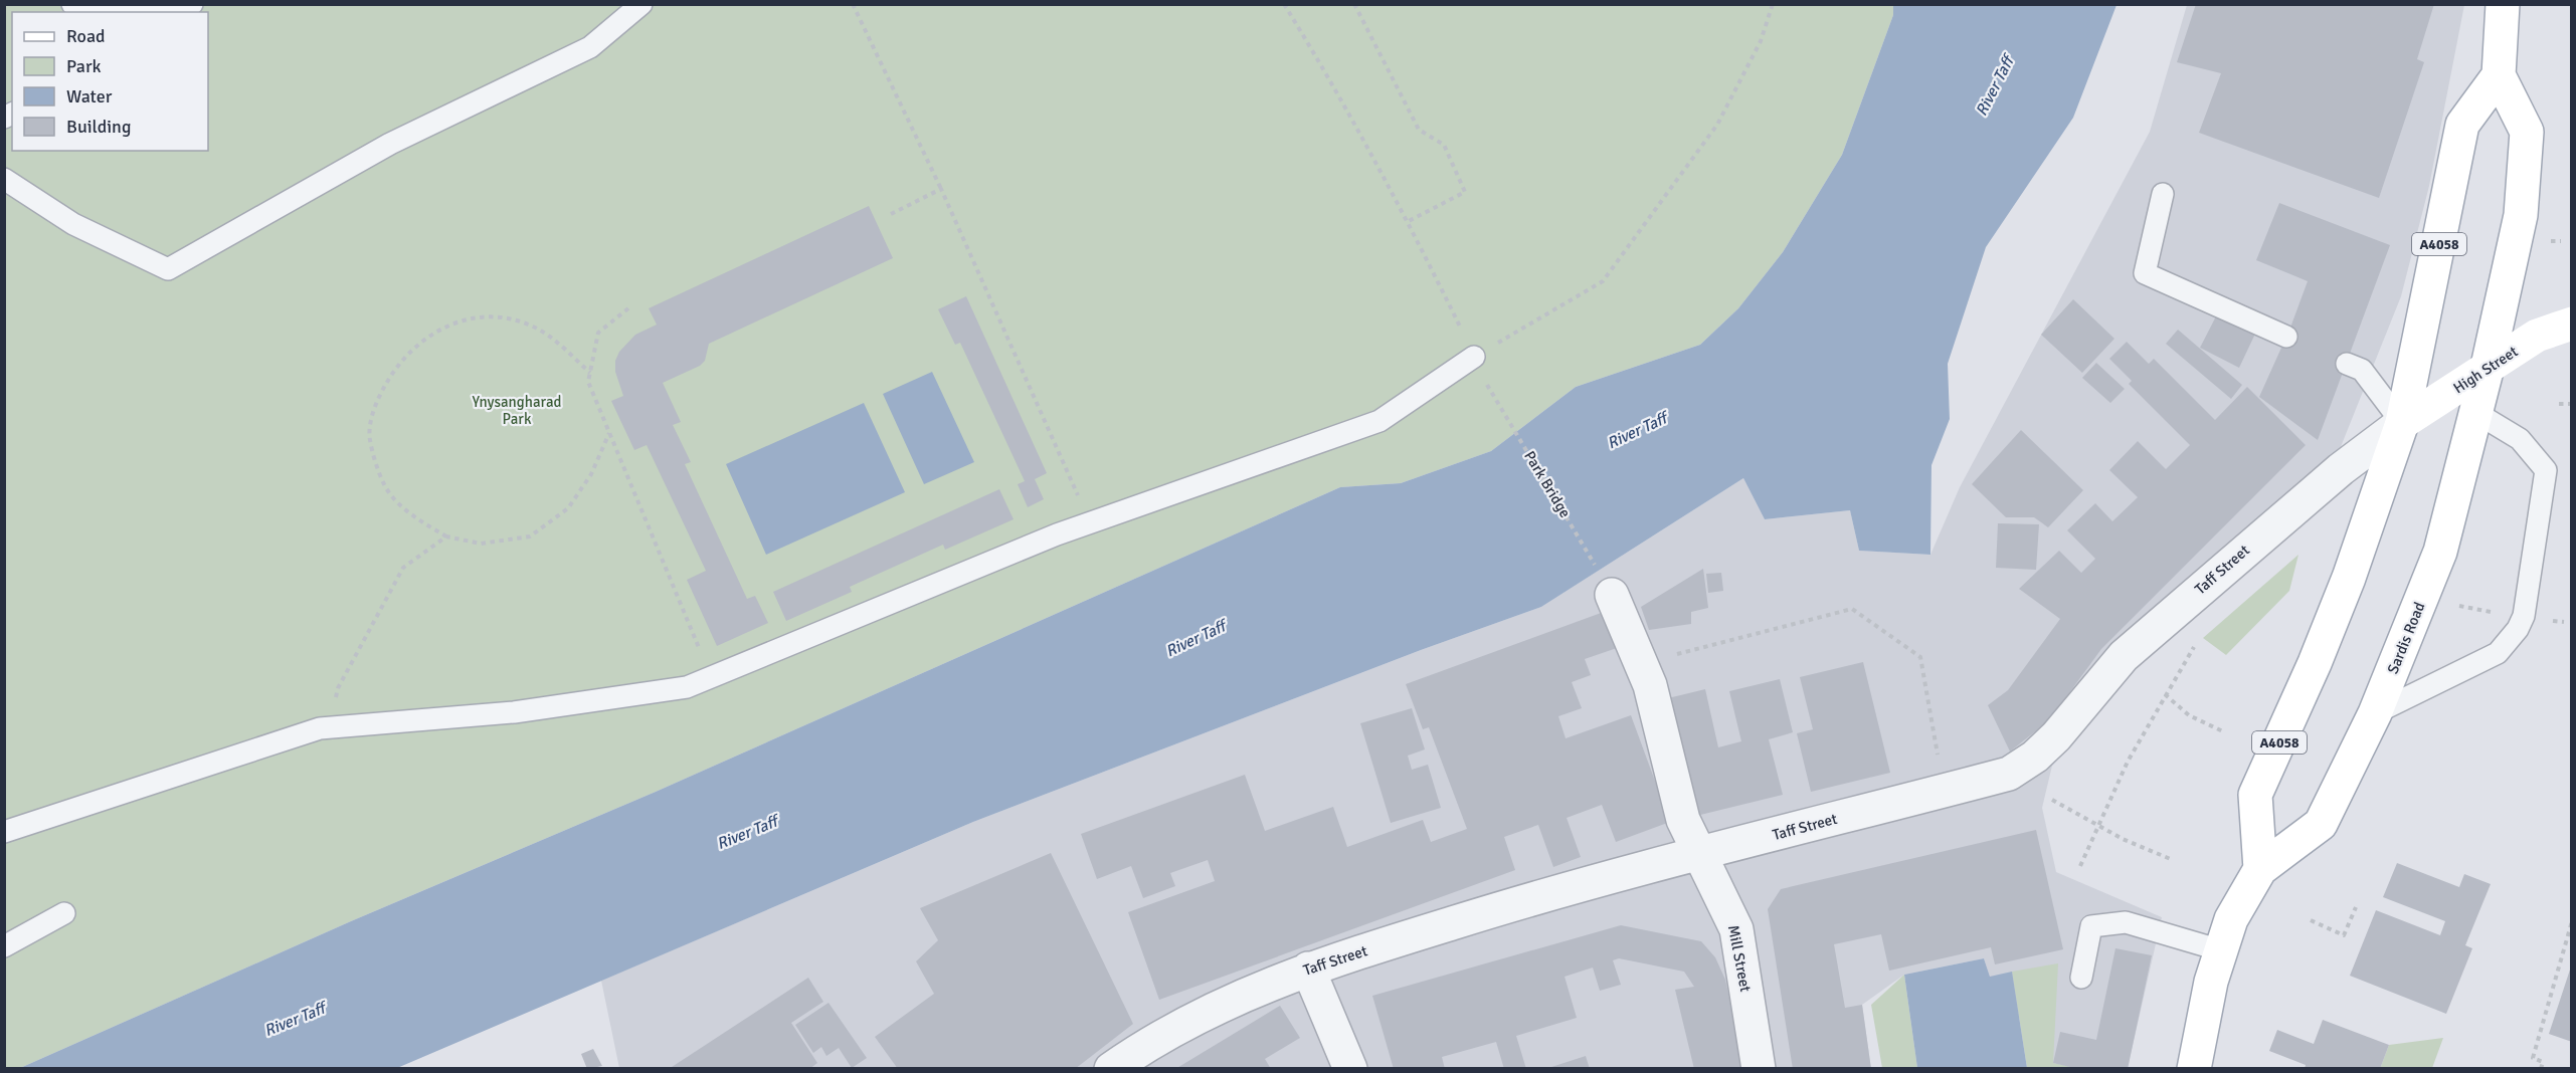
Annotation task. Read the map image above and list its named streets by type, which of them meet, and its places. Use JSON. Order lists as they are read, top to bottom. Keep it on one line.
{"streets":{"main road":["A4058","High Street","Sardis Road"],"street":["Taff Street","Mill Street"],"path":["Park Bridge"]},"crossings":[["A4058","High Street"],["A4058","Taff Street"],["A4058","Sardis Road"],["High Street","Taff Street"],["High Street","Sardis Road"],["Park Bridge","Mill Street"],["Taff Street","Mill Street"]],"water":["River Taff"],"parks":["Ynysangharad Park"],"legend":["Road","Park","Water","Building"]}
